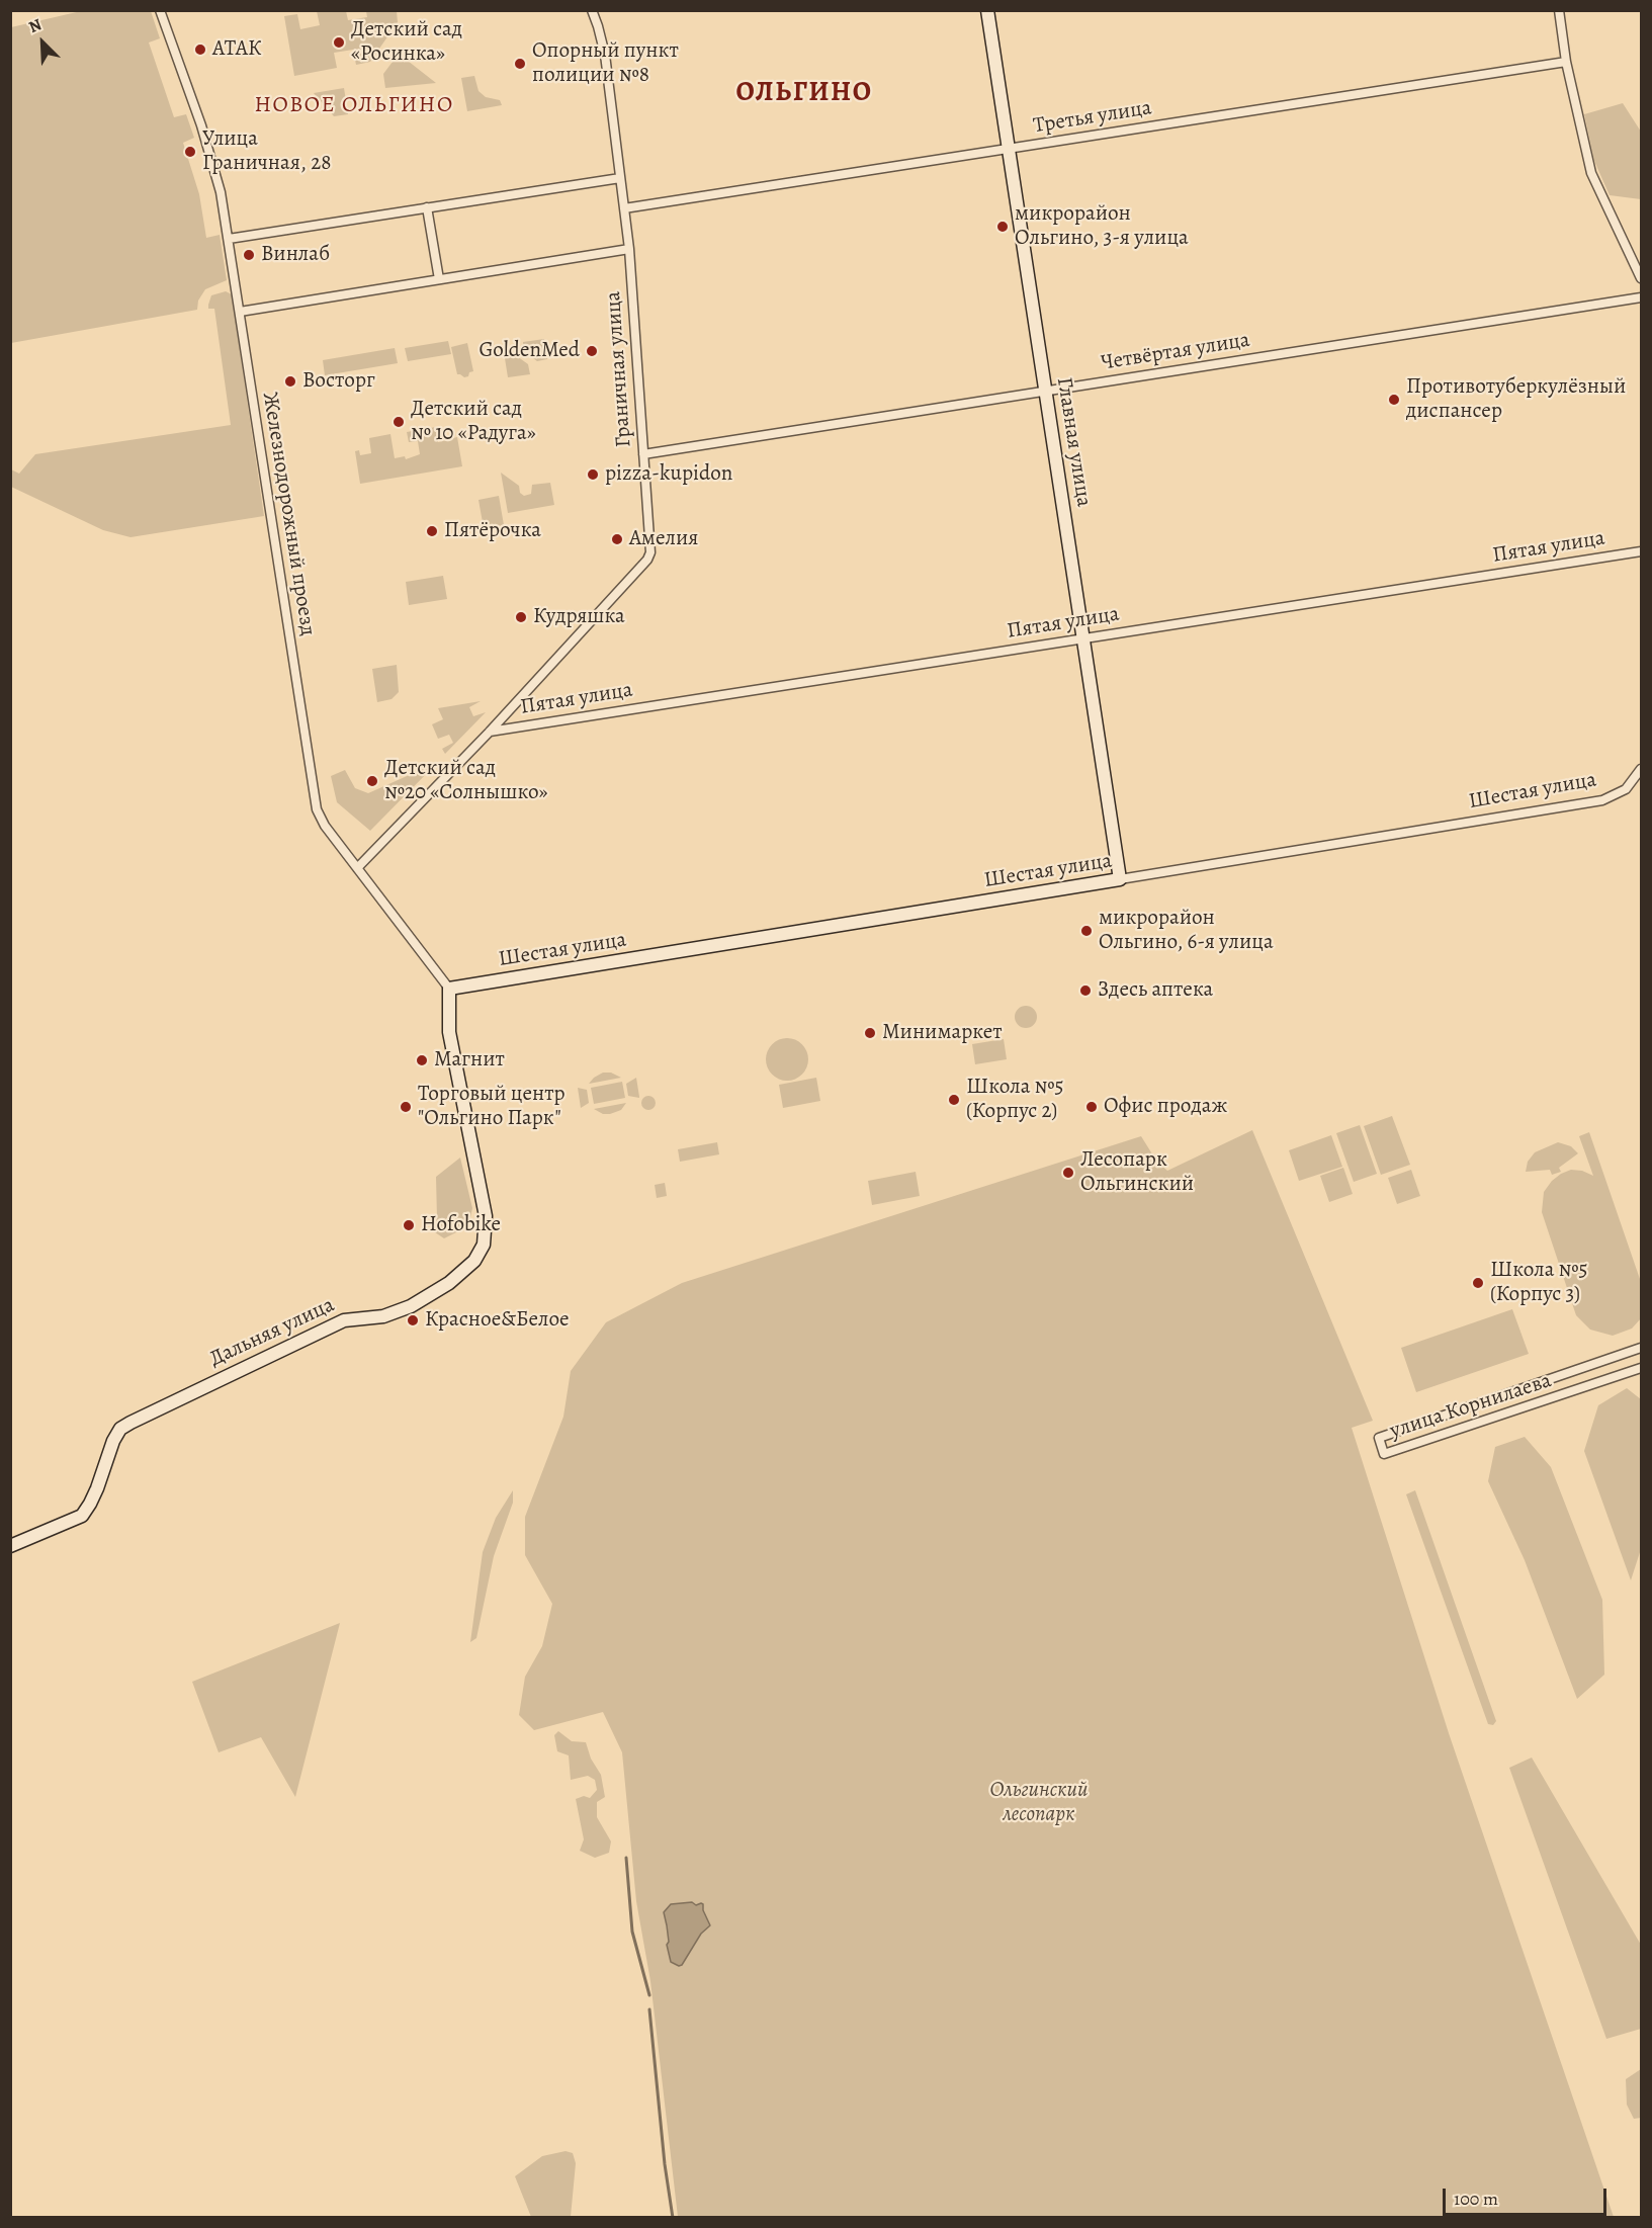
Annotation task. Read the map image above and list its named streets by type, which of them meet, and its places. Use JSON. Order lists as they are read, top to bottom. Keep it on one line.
{"streets":{"street":["Третья улица","Четвёртая улица","Граничная улица","Главная улица","Железнодорожный проезд","Пятая улица","Шестая улица","Дальняя улица","улица Корнилаева"]},"crossings":[["Третья улица","Граничная улица"],["Третья улица","Главная улица"],["Четвёртая улица","Граничная улица"],["Четвёртая улица","Главная улица"],["Граничная улица","Железнодорожный проезд"],["Граничная улица","Пятая улица"],["Главная улица","Пятая улица"],["Главная улица","Шестая улица"],["Железнодорожный проезд","Шестая улица"],["Железнодорожный проезд","Дальняя улица"],["Шестая улица","Дальняя улица"]],"districts":["ОЛЬГИНО","НОВОЕ ОЛЬГИНО"],"parks":["Ольгинский лесопарк"],"places":["Детский сад «Росинка»","АТАК","Опорный пункт полиции №8","Улица Граничная, 28","микрорайон Ольгино, 3-я улица","Винлаб","GoldenMed","Восторг","Противотуберкулёзный диспансер","Детский сад № 10 «Радуга»","pizza-kupidon","Пятёрочка","Амелия","Кудряшка","Детский сад №20 «Солнышко»","микрорайон Ольгино, 6-я улица","Здесь аптека","Минимаркет","Магнит","Школа №5 (Корпус 2)","Торговый центр \"Ольгино Парк\"","Офис продаж","Лесопарк Ольгинский","Hofobike","Школа №5 (Корпус 3)","Красное&Белое"],"scale_bar":"100 m","north":"top left"}
